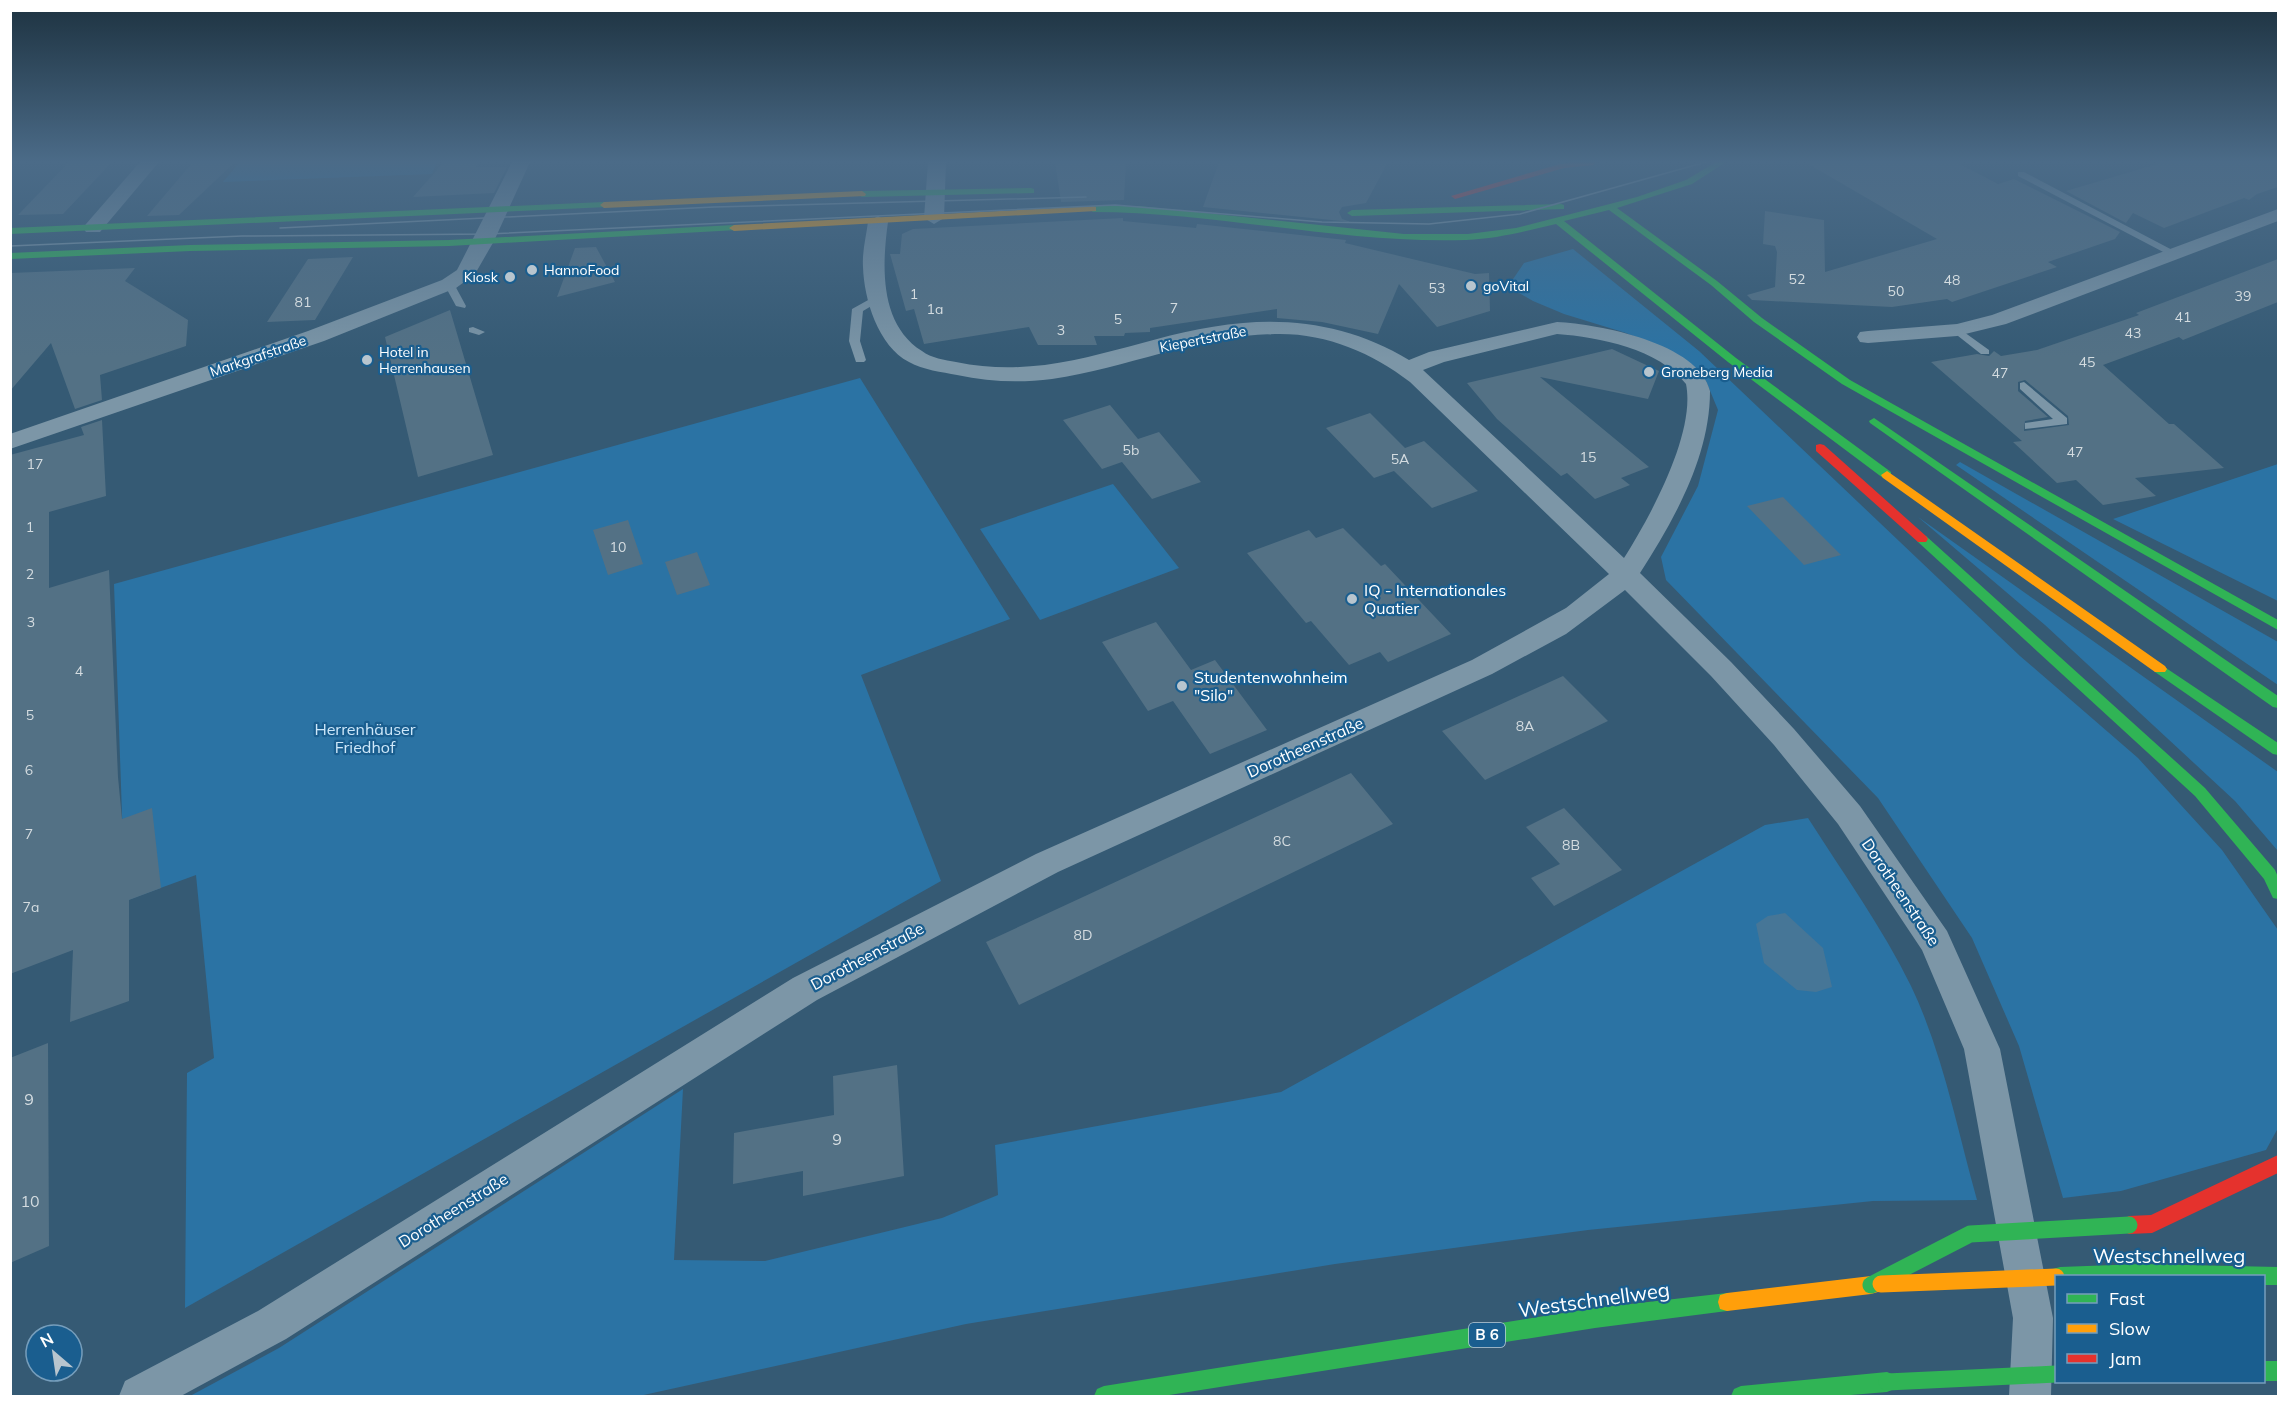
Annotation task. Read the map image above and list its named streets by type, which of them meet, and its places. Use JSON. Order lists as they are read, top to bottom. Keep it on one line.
{"streets":{"main road":["Westschnellweg","B 6"],"street":["Kiepertstraße","Markgrafstraße","Dorotheenstraße"]},"crossings":[["Kiepertstraße","Dorotheenstraße"]],"parks":["Herrenhäuser Friedhof"],"places":["HannoFood","Kiosk","goVital","Hotel in Herrenhausen","Groneberg Media","IQ - Internationales Quatier","Studentenwohnheim \"Silo\""],"house_numbers":["52","48","53","50","1","39","81","7","1a","41","5","3","43","45","47","5b","47","15","5A","17","1","10","2","3","4","5","8A","6","7","8C","8B","7a","8D","9","9","10"],"legend":["Fast","Slow","Jam"],"north":"top left"}
